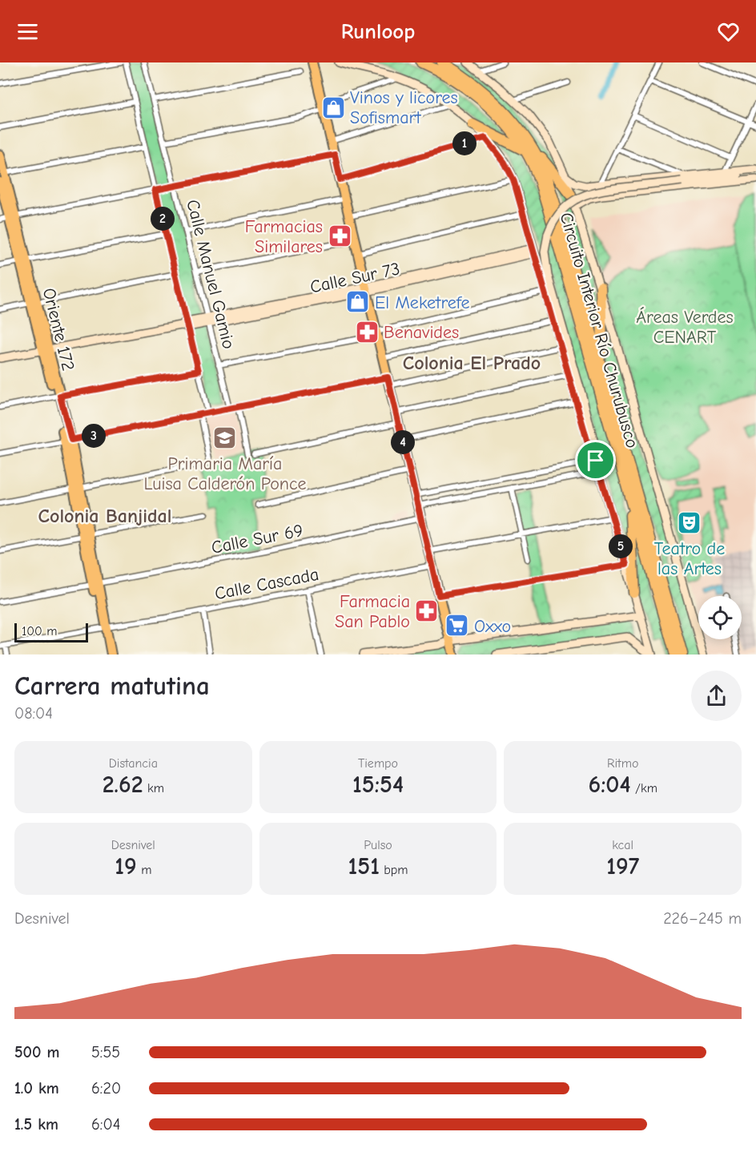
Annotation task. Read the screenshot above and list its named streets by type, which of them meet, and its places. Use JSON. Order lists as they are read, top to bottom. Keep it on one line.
{"streets":{"highway":["Circuito Interior Río Churubusco"],"main road":["Calle Sur 73","Oriente 172"],"street":["Calle Manuel Gamio","Calle Sur 69","Calle Cascada"]},"crossings":[["Calle Manuel Gamio","Calle Sur 73"],["Calle Sur 73","Oriente 172"],["Oriente 172","Calle Sur 69"],["Oriente 172","Calle Cascada"]],"districts":["Colonia El Prado","Colonia Banjidal"],"parks":["Áreas Verdes CENART"],"places":{"shop":["Vinos y licores Sofismart","El Meketrefe"],"pharmacy":["Farmacias Similares","Benavides","Farmacia San Pablo"],"school or university":["Primaria María Luisa Calderón Ponce"],"theatre":["Teatro de las Artes"],"supermarket":["Oxxo"]},"scale_bar":"100 m","page":{"header":"Runloop","pins":["1","2","3","4","5"],"scale":"100 m","heading":["Carrera matutina","08:04"],"stats":[["Distancia","2.62 km"],["Tiempo","15:54"],["Ritmo","6:04 /km"],["Desnivel","19 m"],["Pulso","151 bpm"],["kcal","197"]],"chart":["Desnivel","226–245 m"],"list":[{"name":"500 m","note":"5:55"},{"name":"1.0 km","note":"6:20"},{"name":"1.5 km","note":"6:04"}]}}
